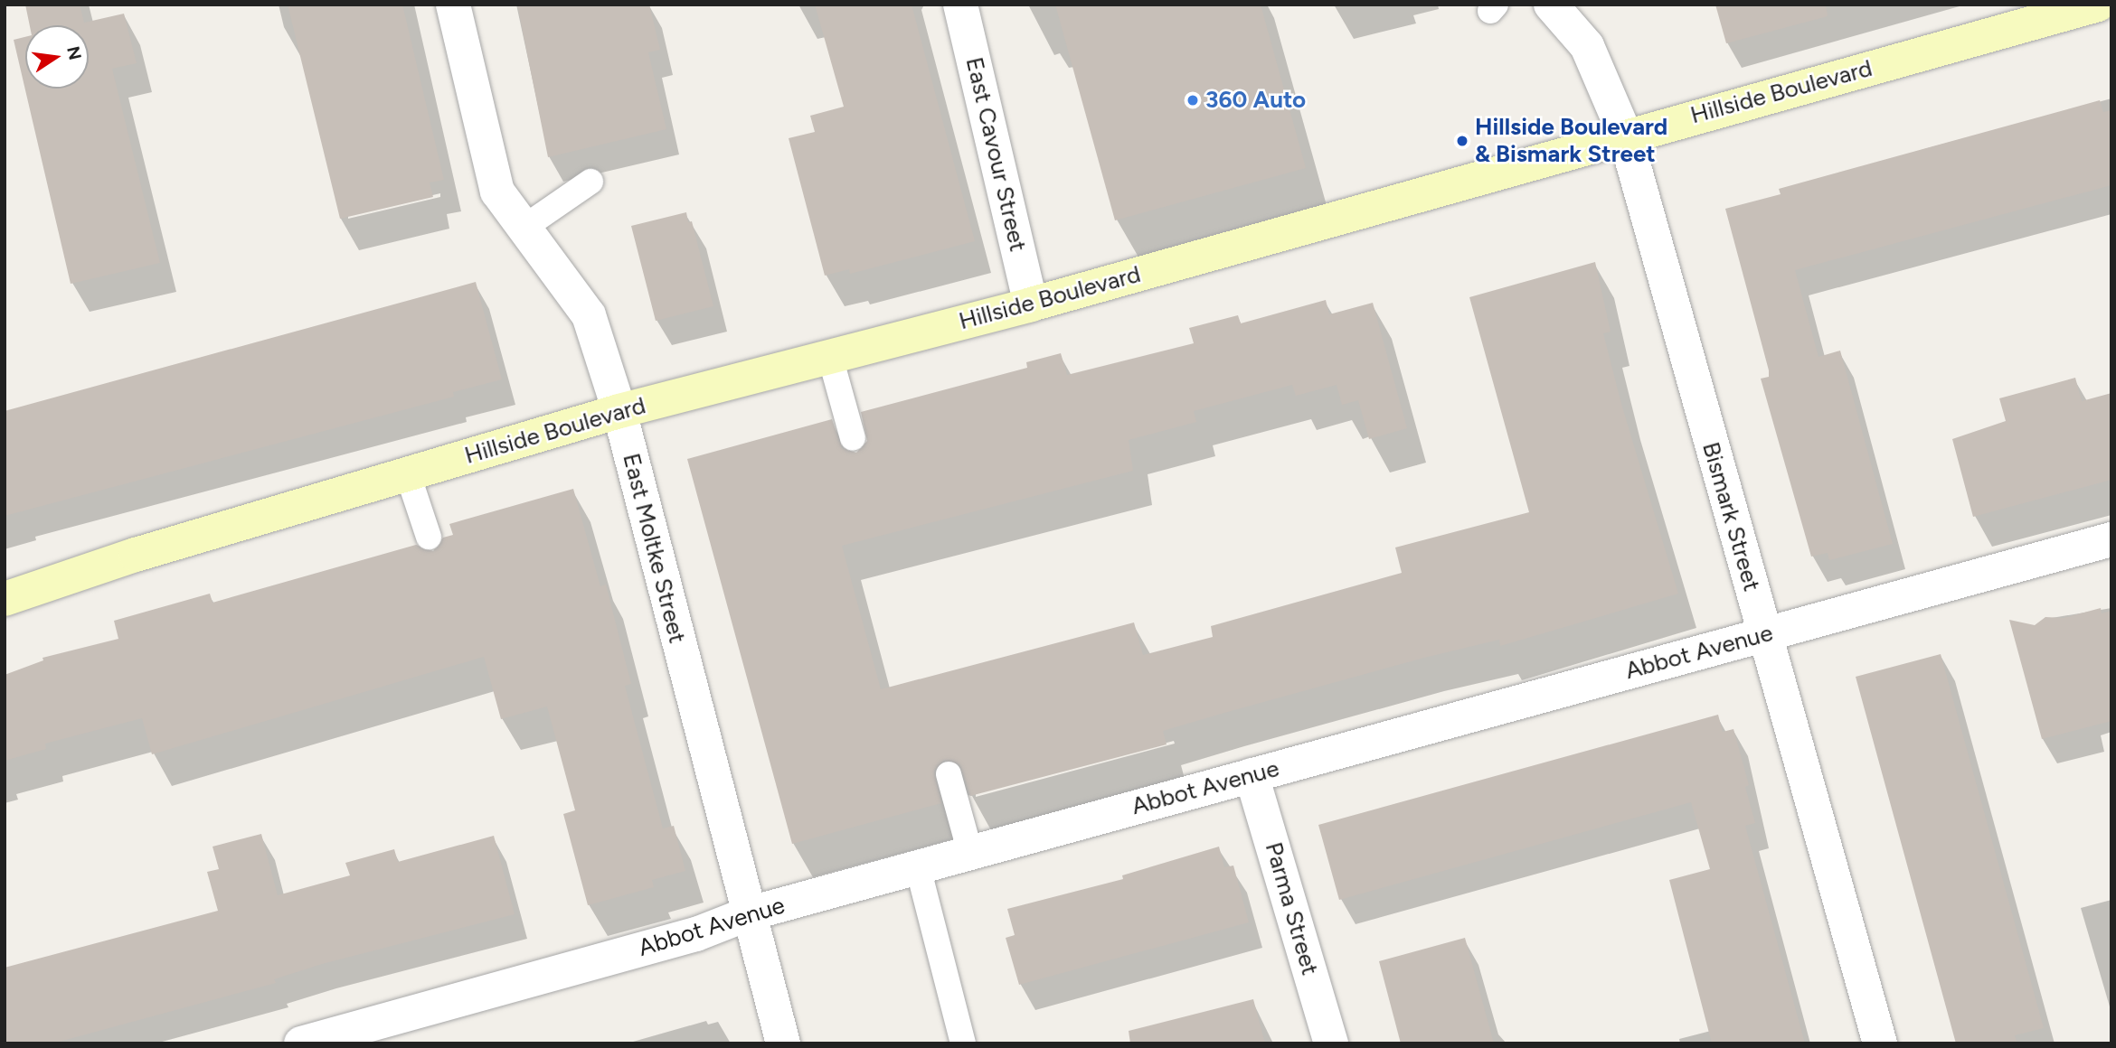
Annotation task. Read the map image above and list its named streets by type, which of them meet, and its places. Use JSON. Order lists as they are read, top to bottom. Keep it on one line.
{"streets":{"main road":["Hillside Boulevard"],"street":["East Cavour Street","Bismark Street","East Moltke Street","Abbot Avenue","Parma Street"]},"crossings":[["Hillside Boulevard","East Cavour Street"],["Hillside Boulevard","Bismark Street"],["Hillside Boulevard","East Moltke Street"],["Bismark Street","Abbot Avenue"],["East Moltke Street","Abbot Avenue"],["Abbot Avenue","Parma Street"]],"places":["360 Auto","Hillside Boulevard & Bismark Street"],"north":"right"}
